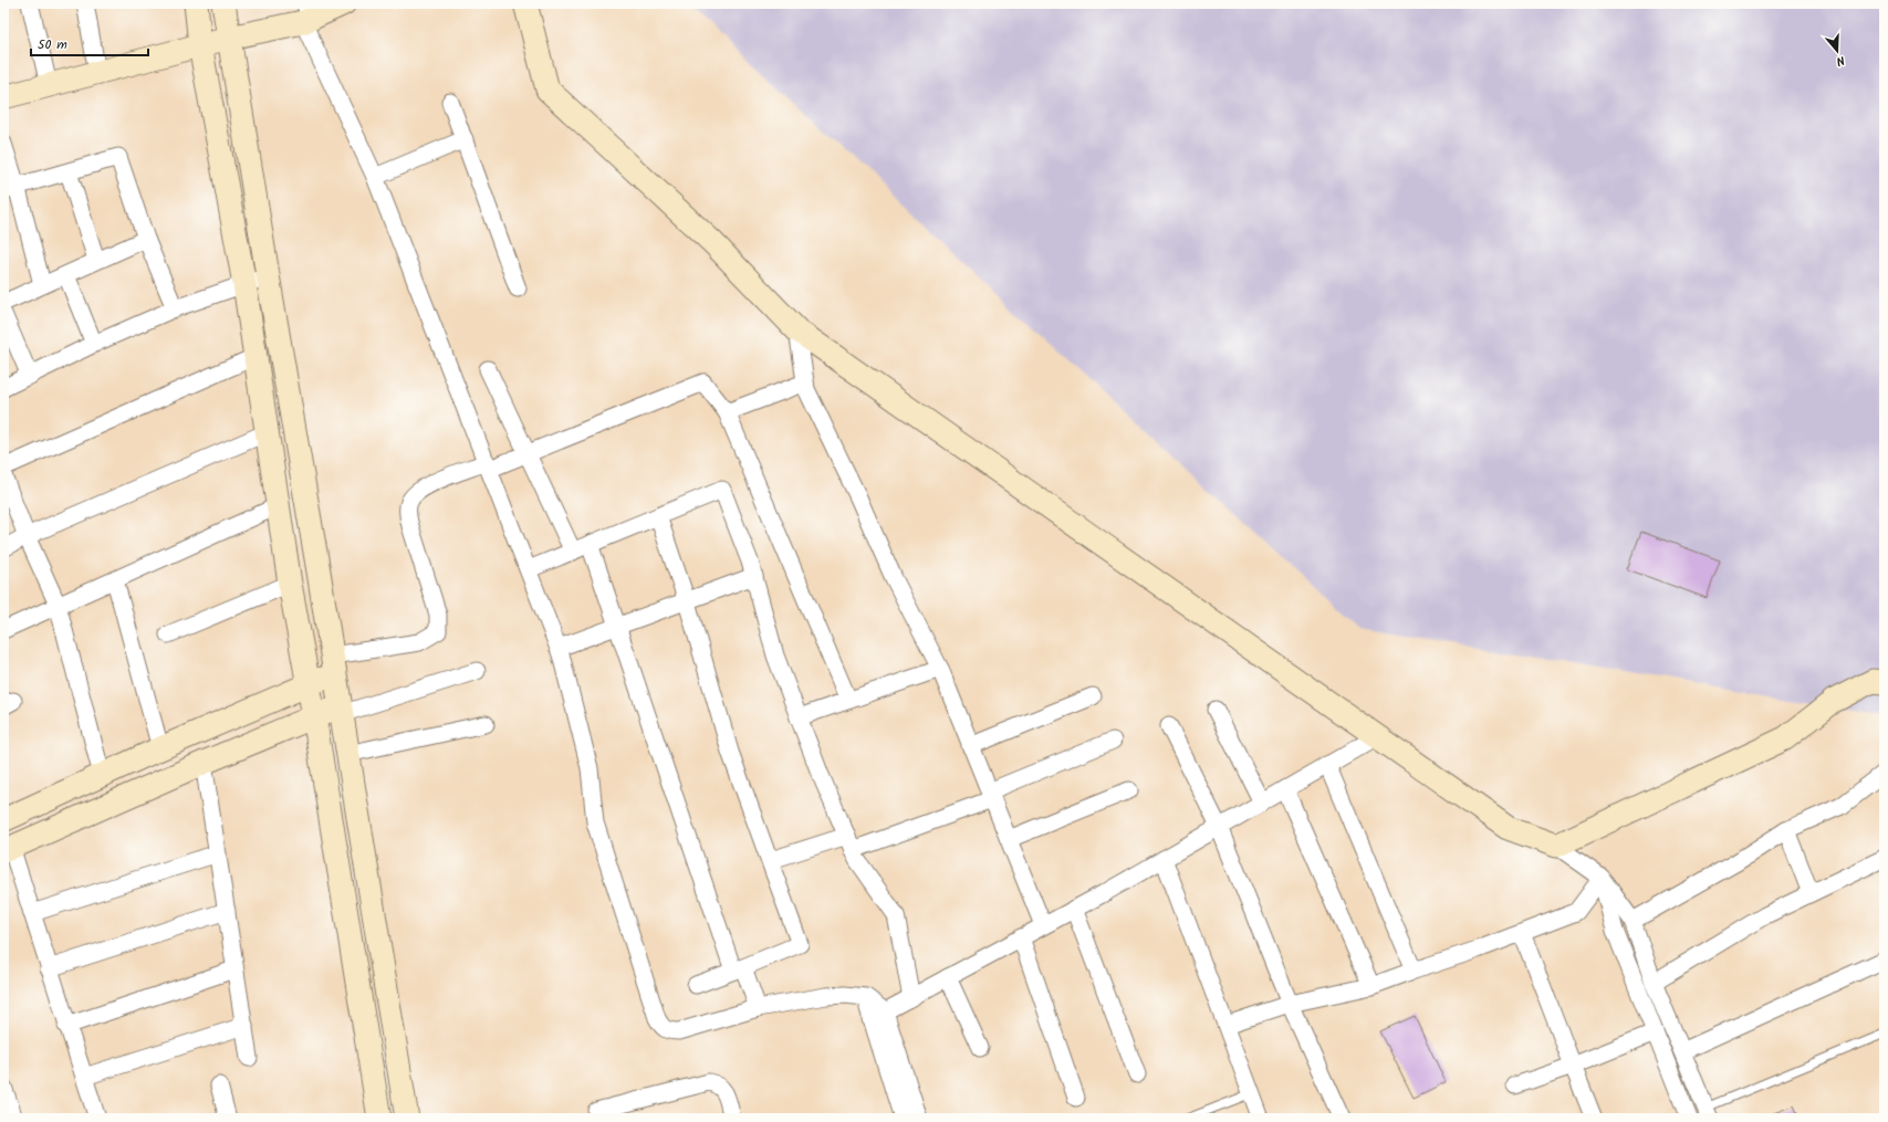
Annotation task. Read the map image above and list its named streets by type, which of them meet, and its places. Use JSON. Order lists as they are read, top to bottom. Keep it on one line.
{"scale_bar":"50 m","north":"bottom"}
